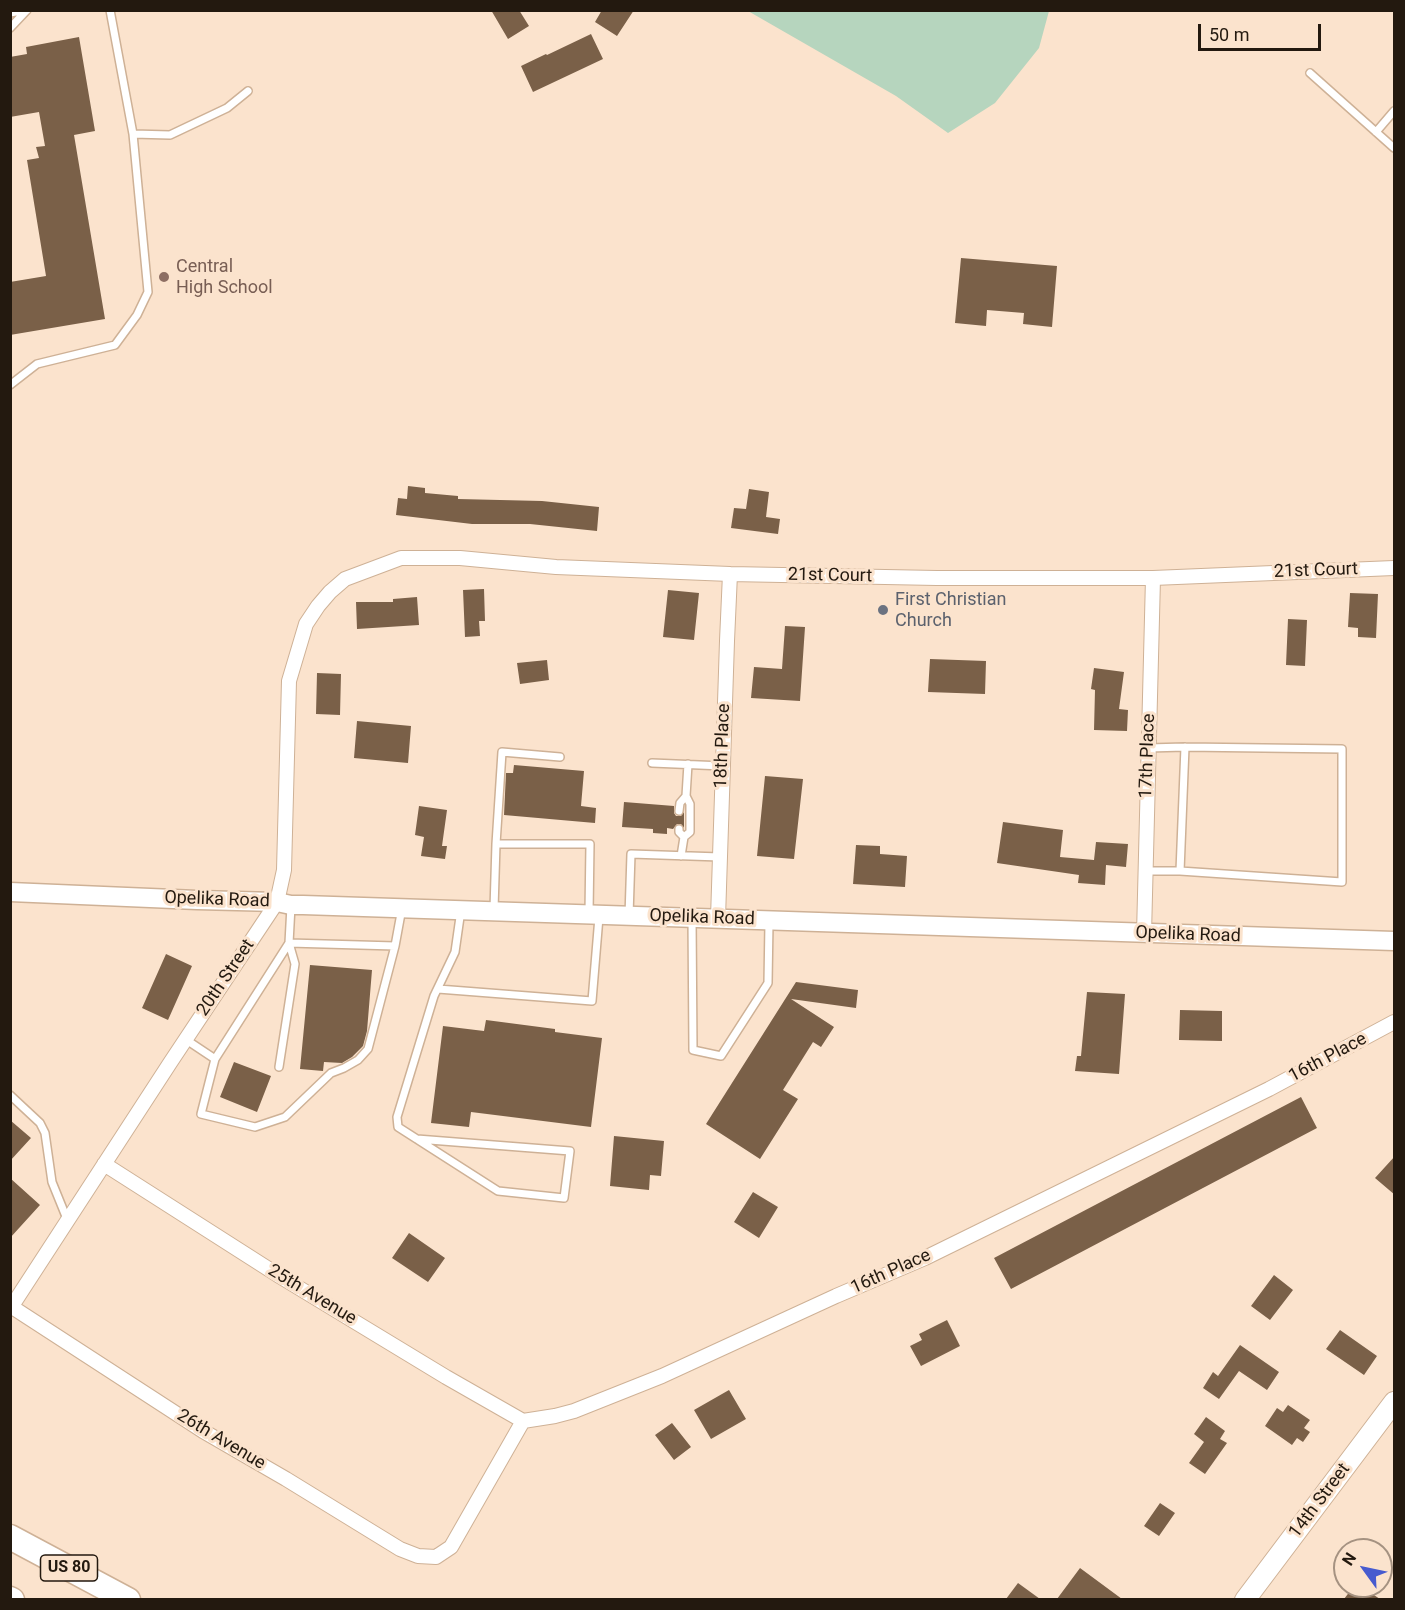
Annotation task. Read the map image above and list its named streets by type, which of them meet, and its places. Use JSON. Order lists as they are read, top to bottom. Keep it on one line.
{"streets":{"highway":["US 80"],"main road":["Opelika Road","14th Street"],"street":["21st Court","18th Place","17th Place","20th Street","16th Place","25th Avenue","26th Avenue"]},"crossings":[["21st Court","18th Place"],["21st Court","17th Place"],["21st Court","20th Street"],["18th Place","Opelika Road"],["17th Place","Opelika Road"],["Opelika Road","20th Street"],["20th Street","25th Avenue"],["20th Street","26th Avenue"],["16th Place","25th Avenue"],["16th Place","26th Avenue"],["25th Avenue","26th Avenue"]],"places":["Central High School","First Christian Church"],"scale_bar":"50 m","north":"top left"}
